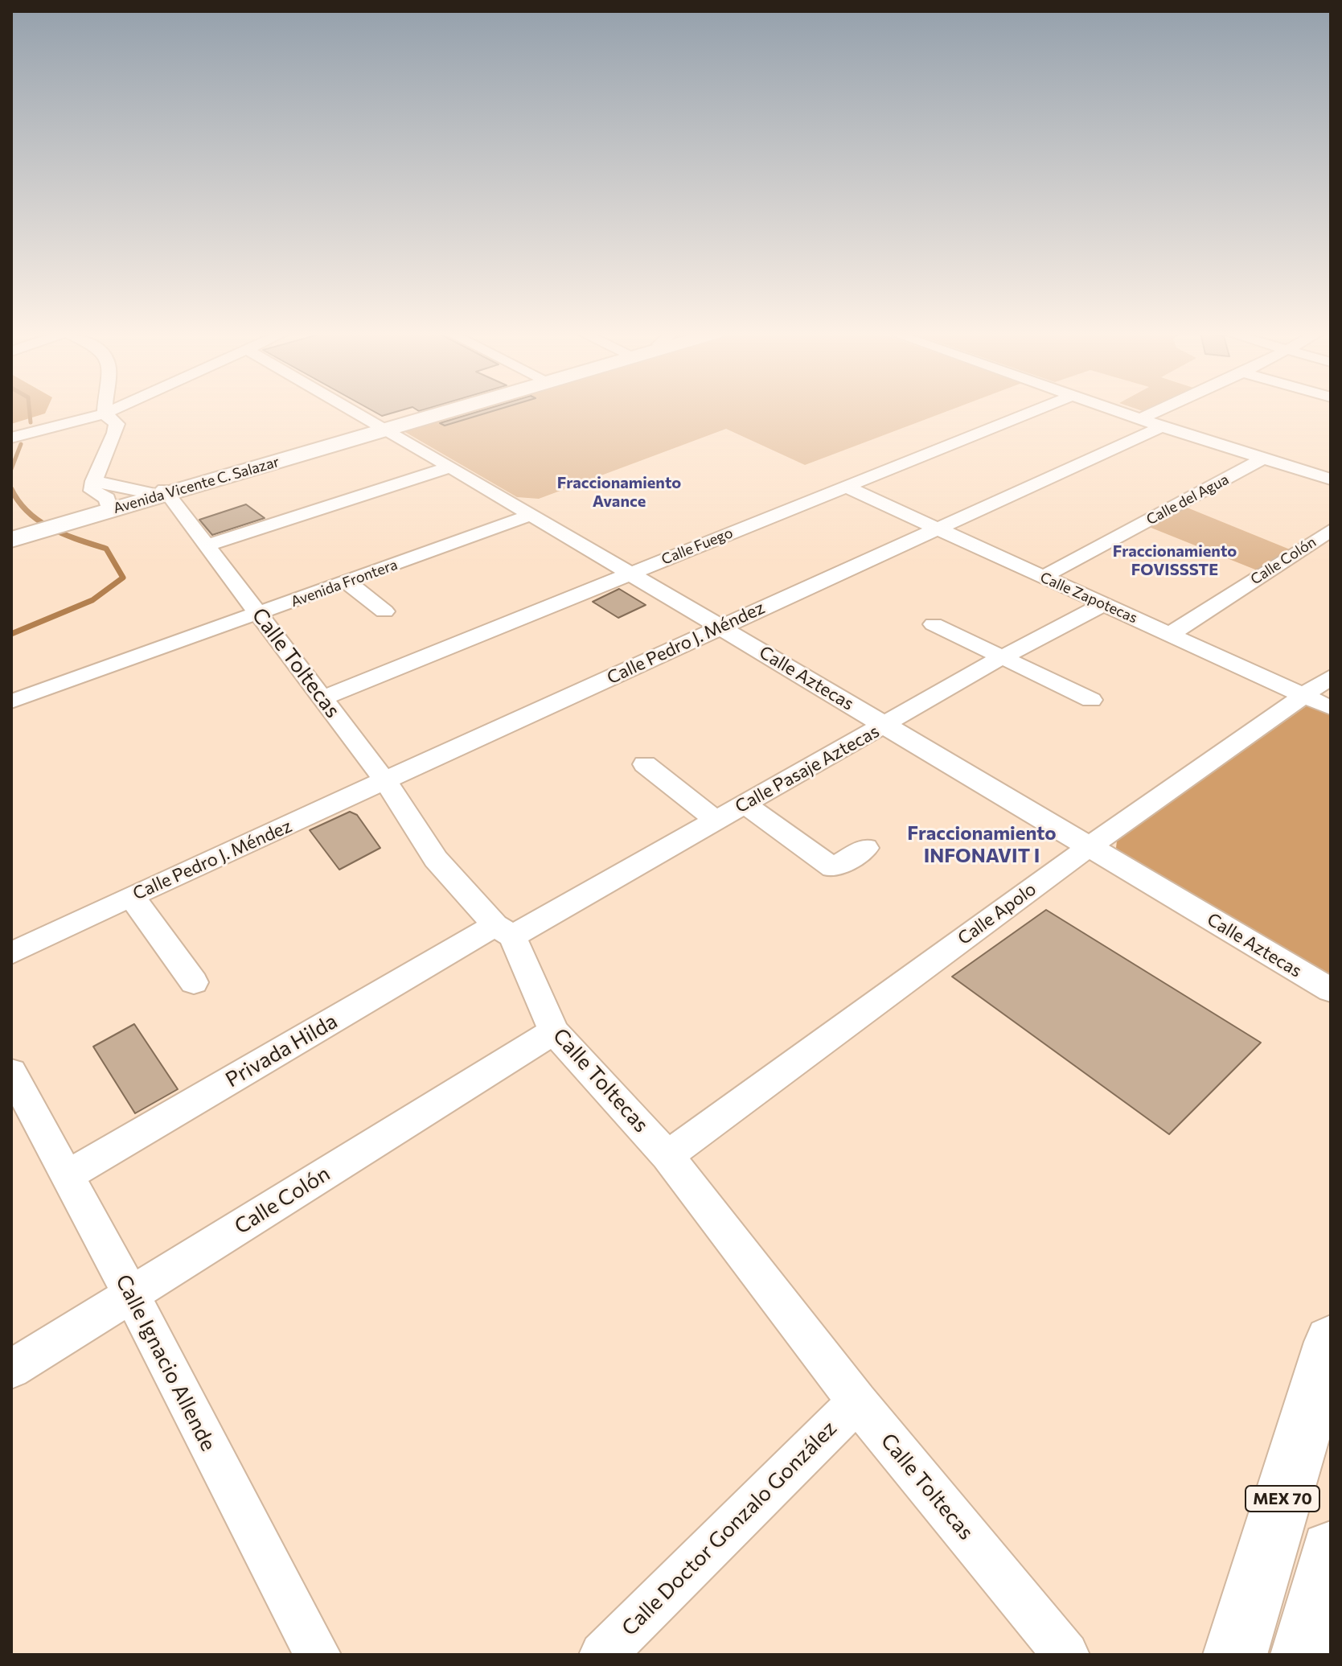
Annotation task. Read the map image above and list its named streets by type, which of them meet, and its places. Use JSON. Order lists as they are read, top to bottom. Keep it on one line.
{"streets":{"main road":["Avenida Vicente C. Salazar","MEX 70"],"street":["Calle del Agua","Calle Fuego","Calle Colón","Avenida Frontera","Calle Zapotecas","Calle Pedro J. Méndez","Calle Toltecas","Calle Aztecas","Calle Pasaje Aztecas","Calle Apolo","Privada Hilda","Calle Ignacio Allende","Calle Doctor Gonzalo González"]},"crossings":[["Avenida Vicente C. Salazar","Calle Toltecas"],["Avenida Vicente C. Salazar","Calle Aztecas"],["Calle del Agua","Calle Zapotecas"],["Calle Fuego","Calle Zapotecas"],["Calle Fuego","Calle Toltecas"],["Calle Fuego","Calle Aztecas"],["Calle Colón","Calle Zapotecas"],["Calle Colón","Calle Toltecas"],["Calle Colón","Calle Ignacio Allende"],["Avenida Frontera","Calle Toltecas"],["Avenida Frontera","Calle Aztecas"],["Calle Zapotecas","Calle Pedro J. Méndez"],["Calle Zapotecas","Calle Pasaje Aztecas"],["Calle Zapotecas","Calle Apolo"],["Calle Pedro J. Méndez","Calle Toltecas"],["Calle Pedro J. Méndez","Calle Aztecas"],["Calle Toltecas","Calle Pasaje Aztecas"],["Calle Toltecas","Calle Apolo"],["Calle Toltecas","Privada Hilda"],["Calle Toltecas","Calle Doctor Gonzalo González"],["Calle Aztecas","Calle Pasaje Aztecas"],["Calle Aztecas","Calle Apolo"],["Calle Pasaje Aztecas","Privada Hilda"],["Privada Hilda","Calle Ignacio Allende"]],"districts":["Fraccionamiento Avance","Fraccionamiento FOVISSSTE","Fraccionamiento INFONAVIT I"]}
